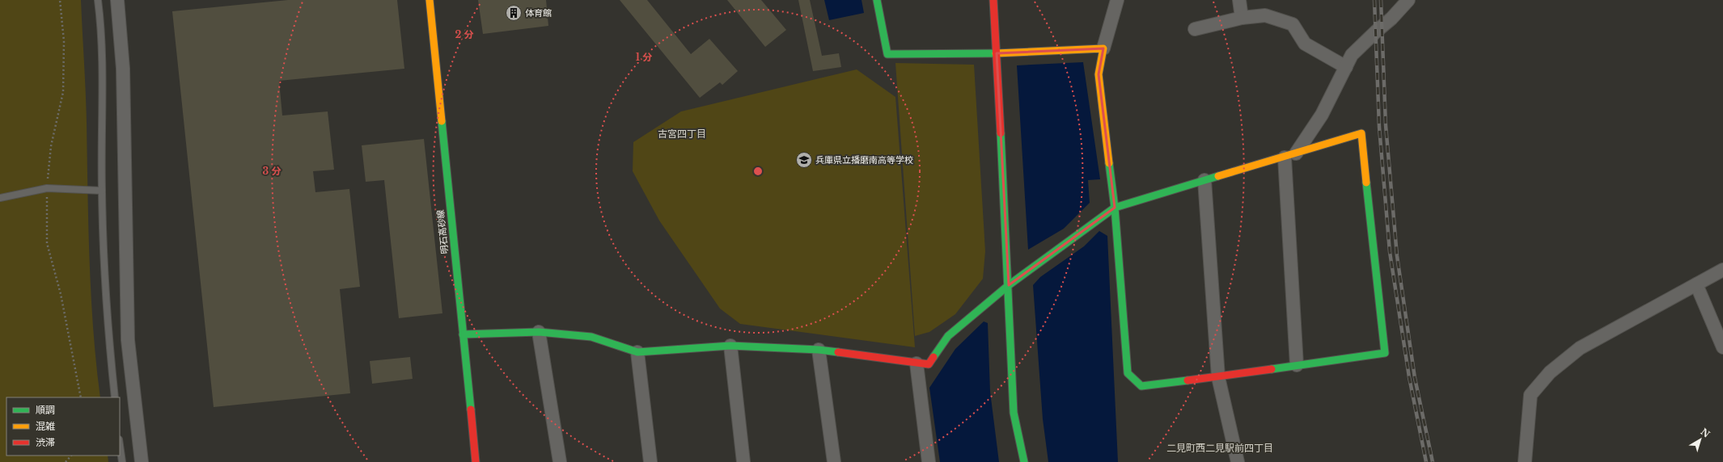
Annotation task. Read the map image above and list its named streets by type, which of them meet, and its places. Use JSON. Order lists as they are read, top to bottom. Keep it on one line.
{"streets":{"street":["明石高砂線"]},"districts":["古宮四丁目","二見町西二見駅前四丁目"],"places":{"building":["体育館"],"school or university":["兵庫県立播磨南高等学校"]},"legend":["順調","混雑","渋滞"],"north":"top right","rings":["2 分","1 分","3 分"]}
